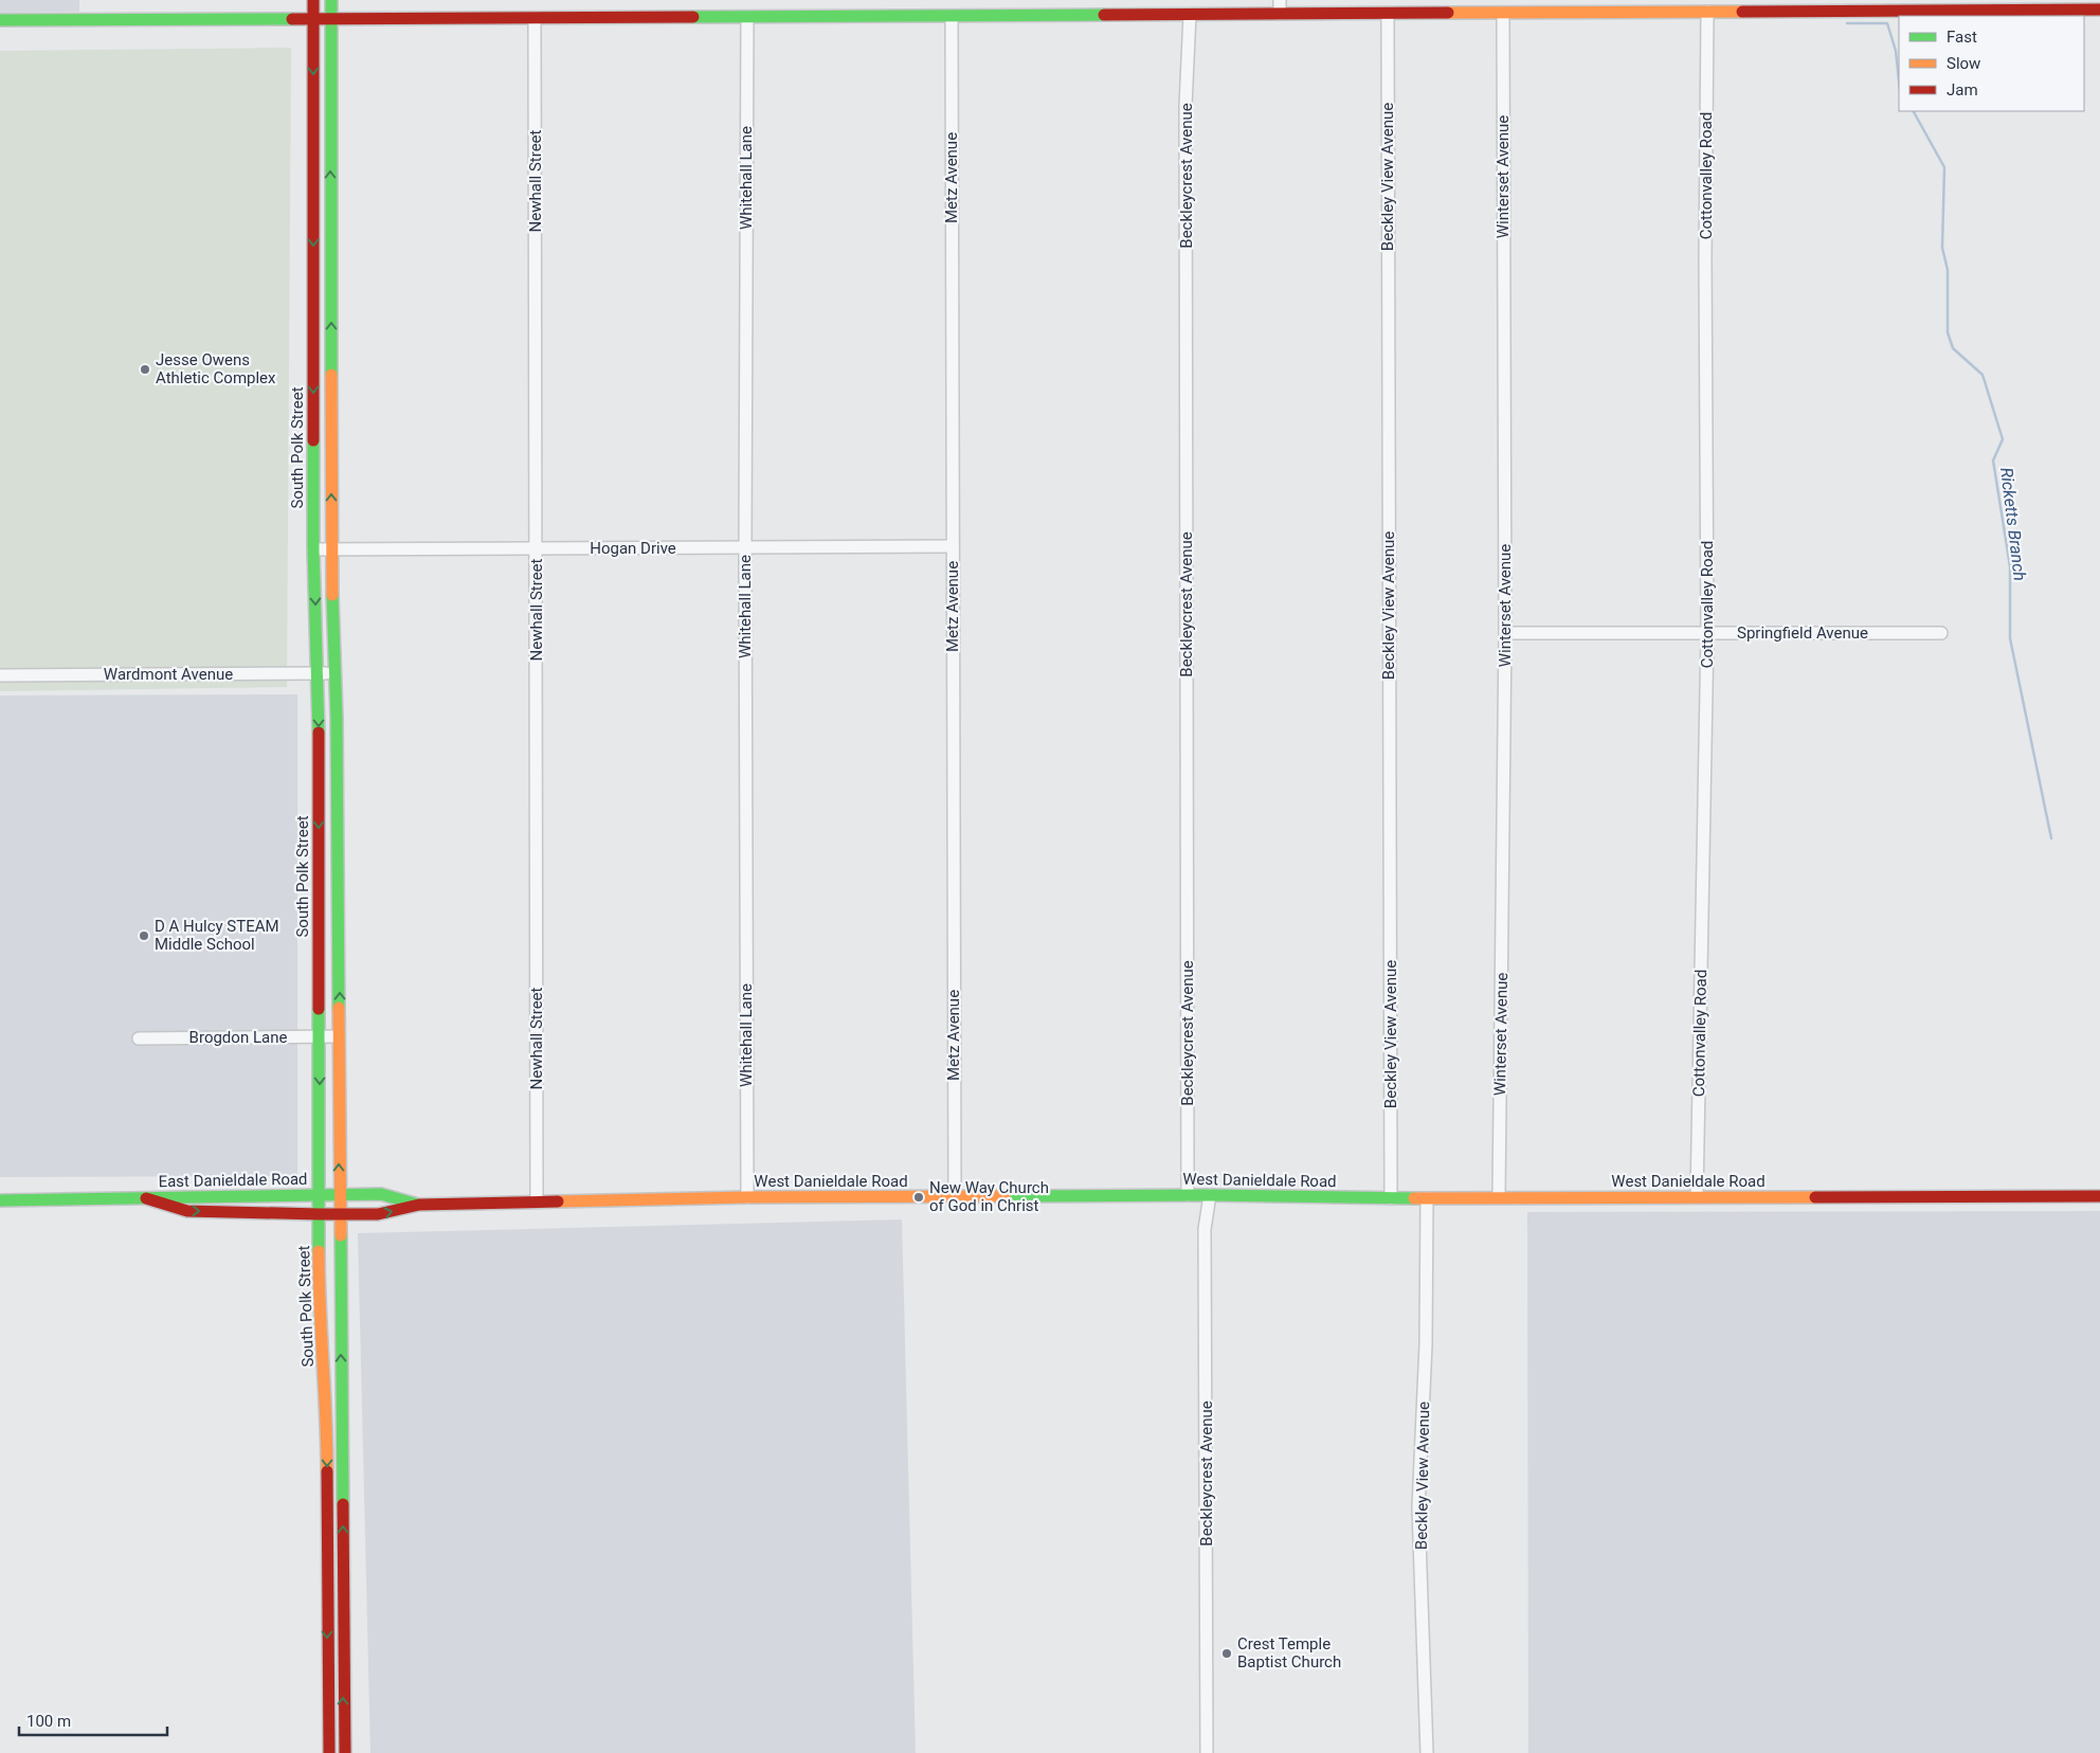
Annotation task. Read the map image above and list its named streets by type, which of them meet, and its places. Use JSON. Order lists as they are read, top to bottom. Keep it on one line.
{"streets":{"street":["Beckleycrest Avenue","Cottonvalley Road","Beckley View Avenue","Winterset Avenue","Whitehall Lane","Metz Avenue","Newhall Street","South Polk Street","Hogan Drive","Springfield Avenue","Wardmont Avenue","Brogdon Lane","East Danieldale Road","West Danieldale Road"]},"crossings":[["Beckleycrest Avenue","West Danieldale Road"],["Cottonvalley Road","Springfield Avenue"],["Cottonvalley Road","West Danieldale Road"],["Beckley View Avenue","West Danieldale Road"],["Winterset Avenue","Springfield Avenue"],["Winterset Avenue","West Danieldale Road"],["Whitehall Lane","Hogan Drive"],["Whitehall Lane","West Danieldale Road"],["Metz Avenue","Hogan Drive"],["Metz Avenue","West Danieldale Road"],["Newhall Street","Hogan Drive"],["Newhall Street","West Danieldale Road"],["South Polk Street","Hogan Drive"],["South Polk Street","Wardmont Avenue"],["South Polk Street","Brogdon Lane"],["South Polk Street","East Danieldale Road"],["South Polk Street","West Danieldale Road"],["East Danieldale Road","West Danieldale Road"]],"water":["Ricketts Branch"],"places":["Jesse Owens Athletic Complex","D A Hulcy STEAM Middle School","New Way Church of God in Christ","Crest Temple Baptist Church"],"legend":["Fast","Slow","Jam"],"scale_bar":"100 m"}
